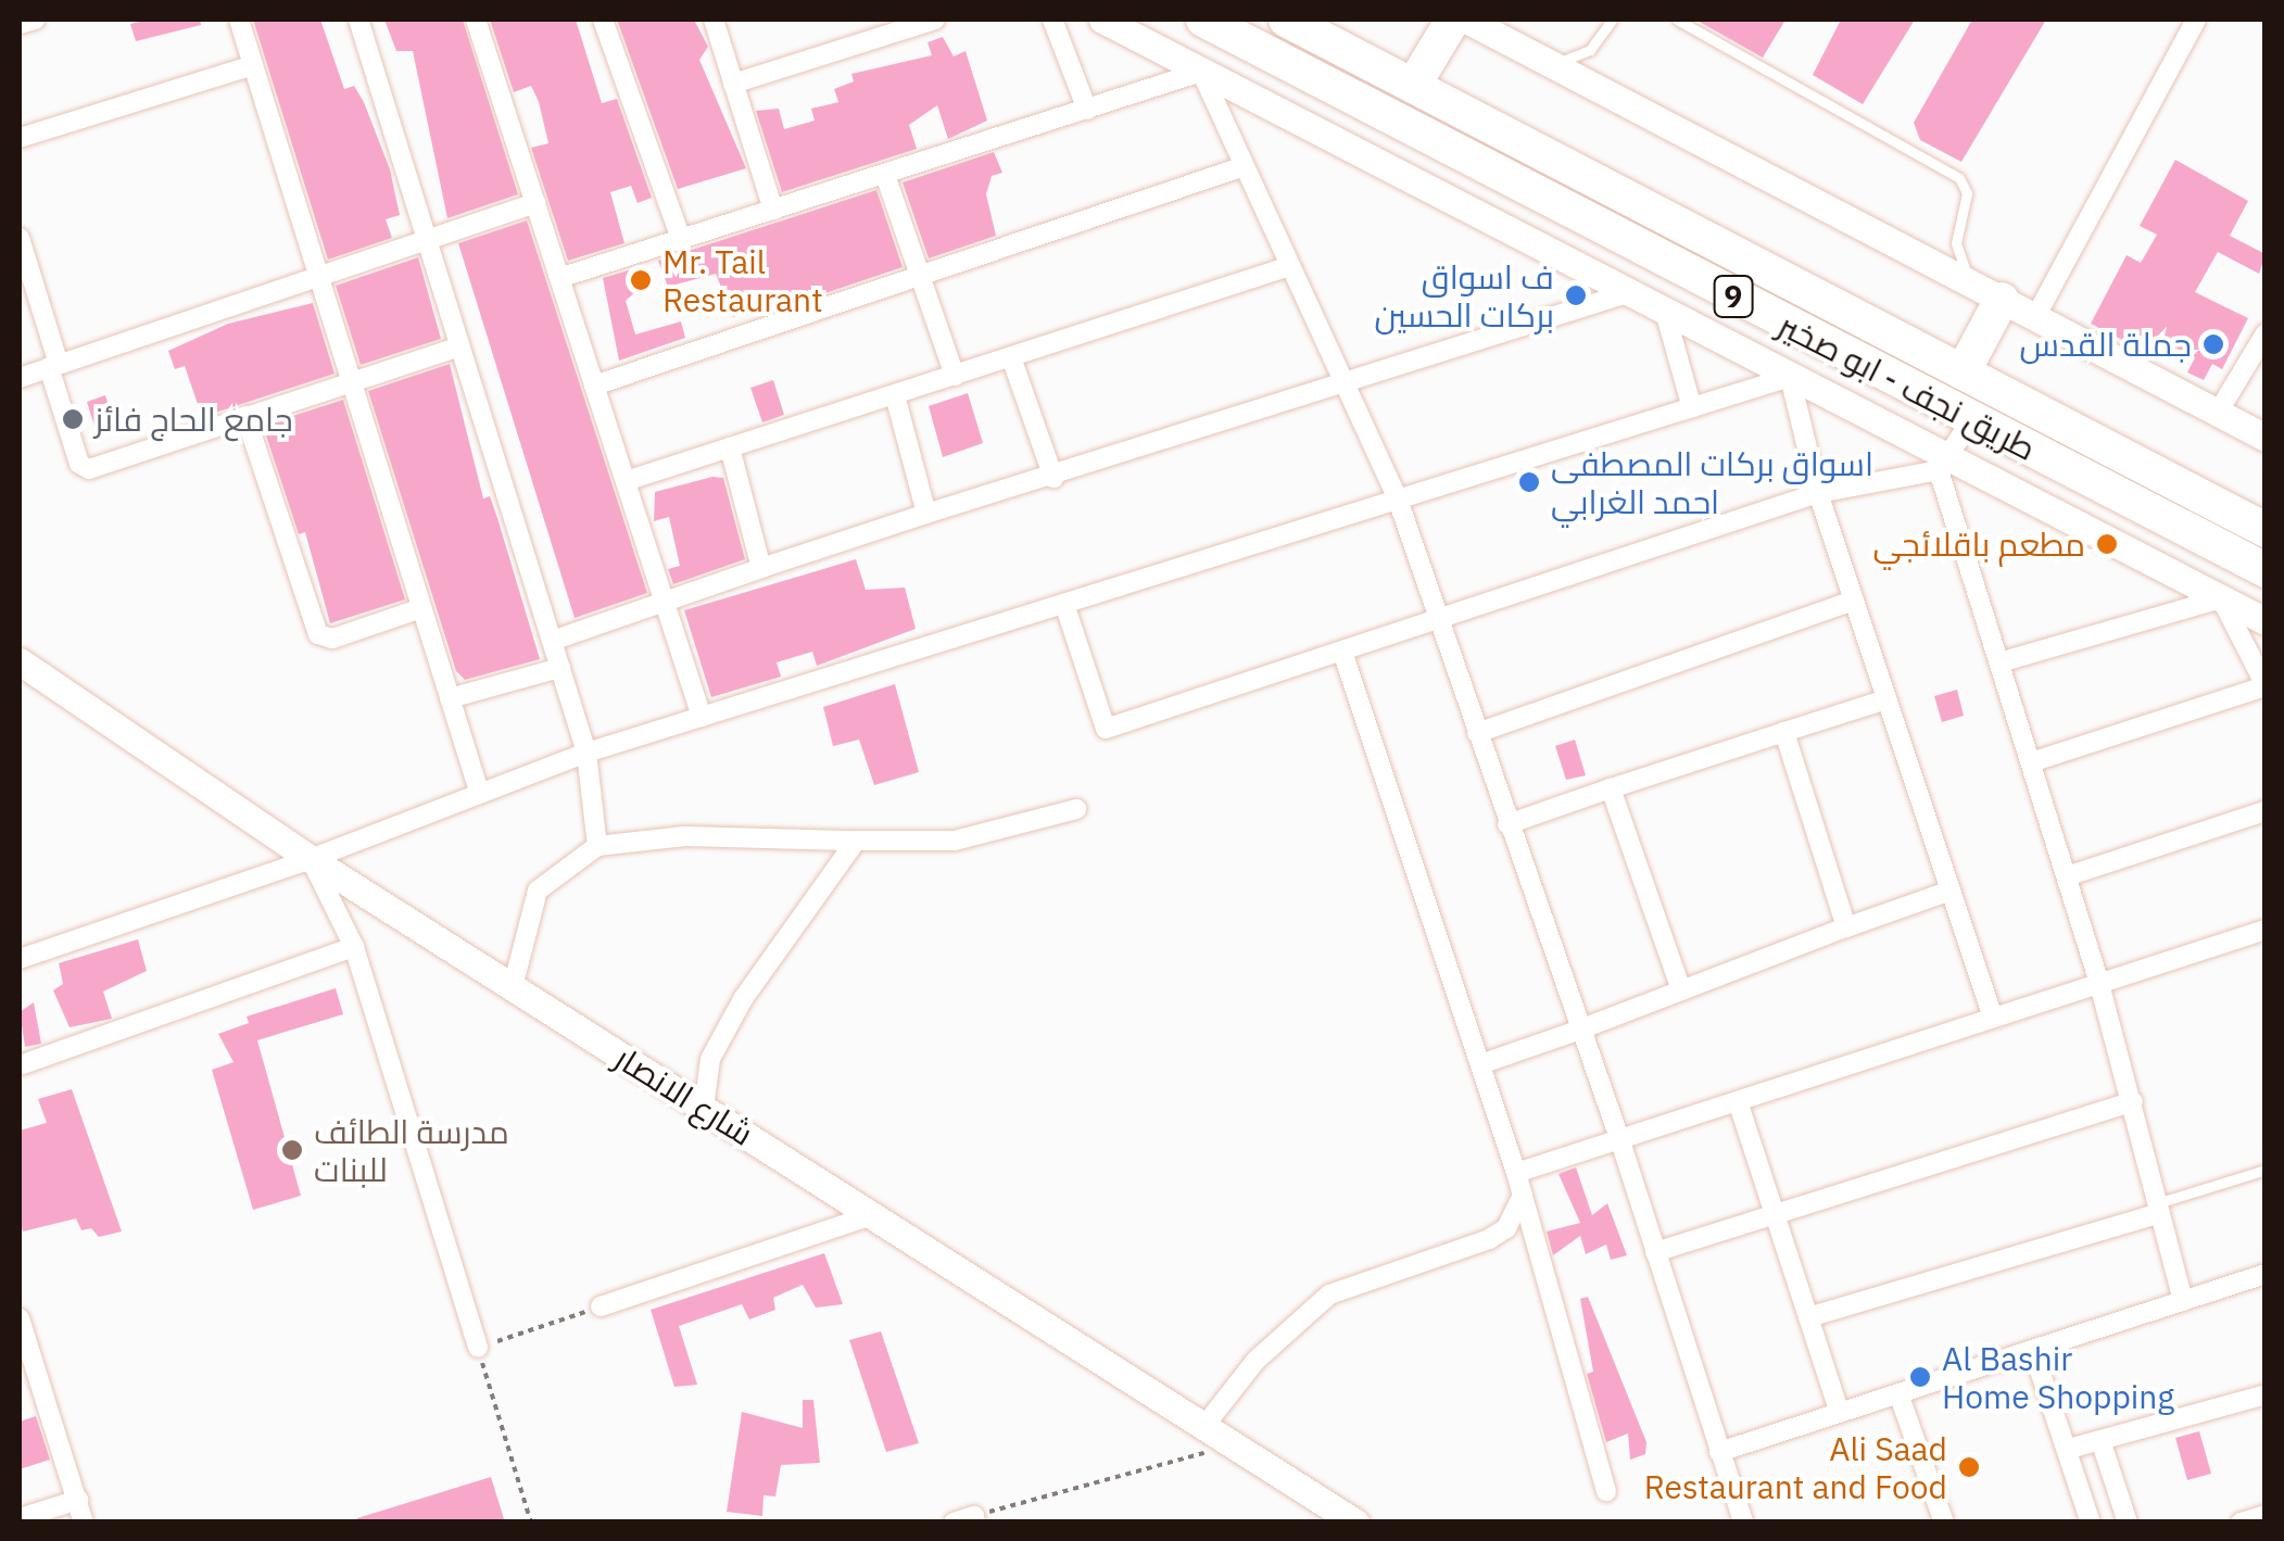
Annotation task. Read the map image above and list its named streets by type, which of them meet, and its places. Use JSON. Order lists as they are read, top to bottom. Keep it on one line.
{"streets":{"highway":["9","طريق نجف - ابو صخير"],"main road":["شارع الانصار"]},"places":["Mr. Tail Restaurant","ف اسواق بركات الحسين","جملة القدس","جامع الحاج فائز","اسواق بركات المصطفى احمد الغرابي","مطعم باقلائجي","مدرسة الطائف للبنات","Al Bashir Home Shopping","Ali Saad Restaurant and Food"]}
